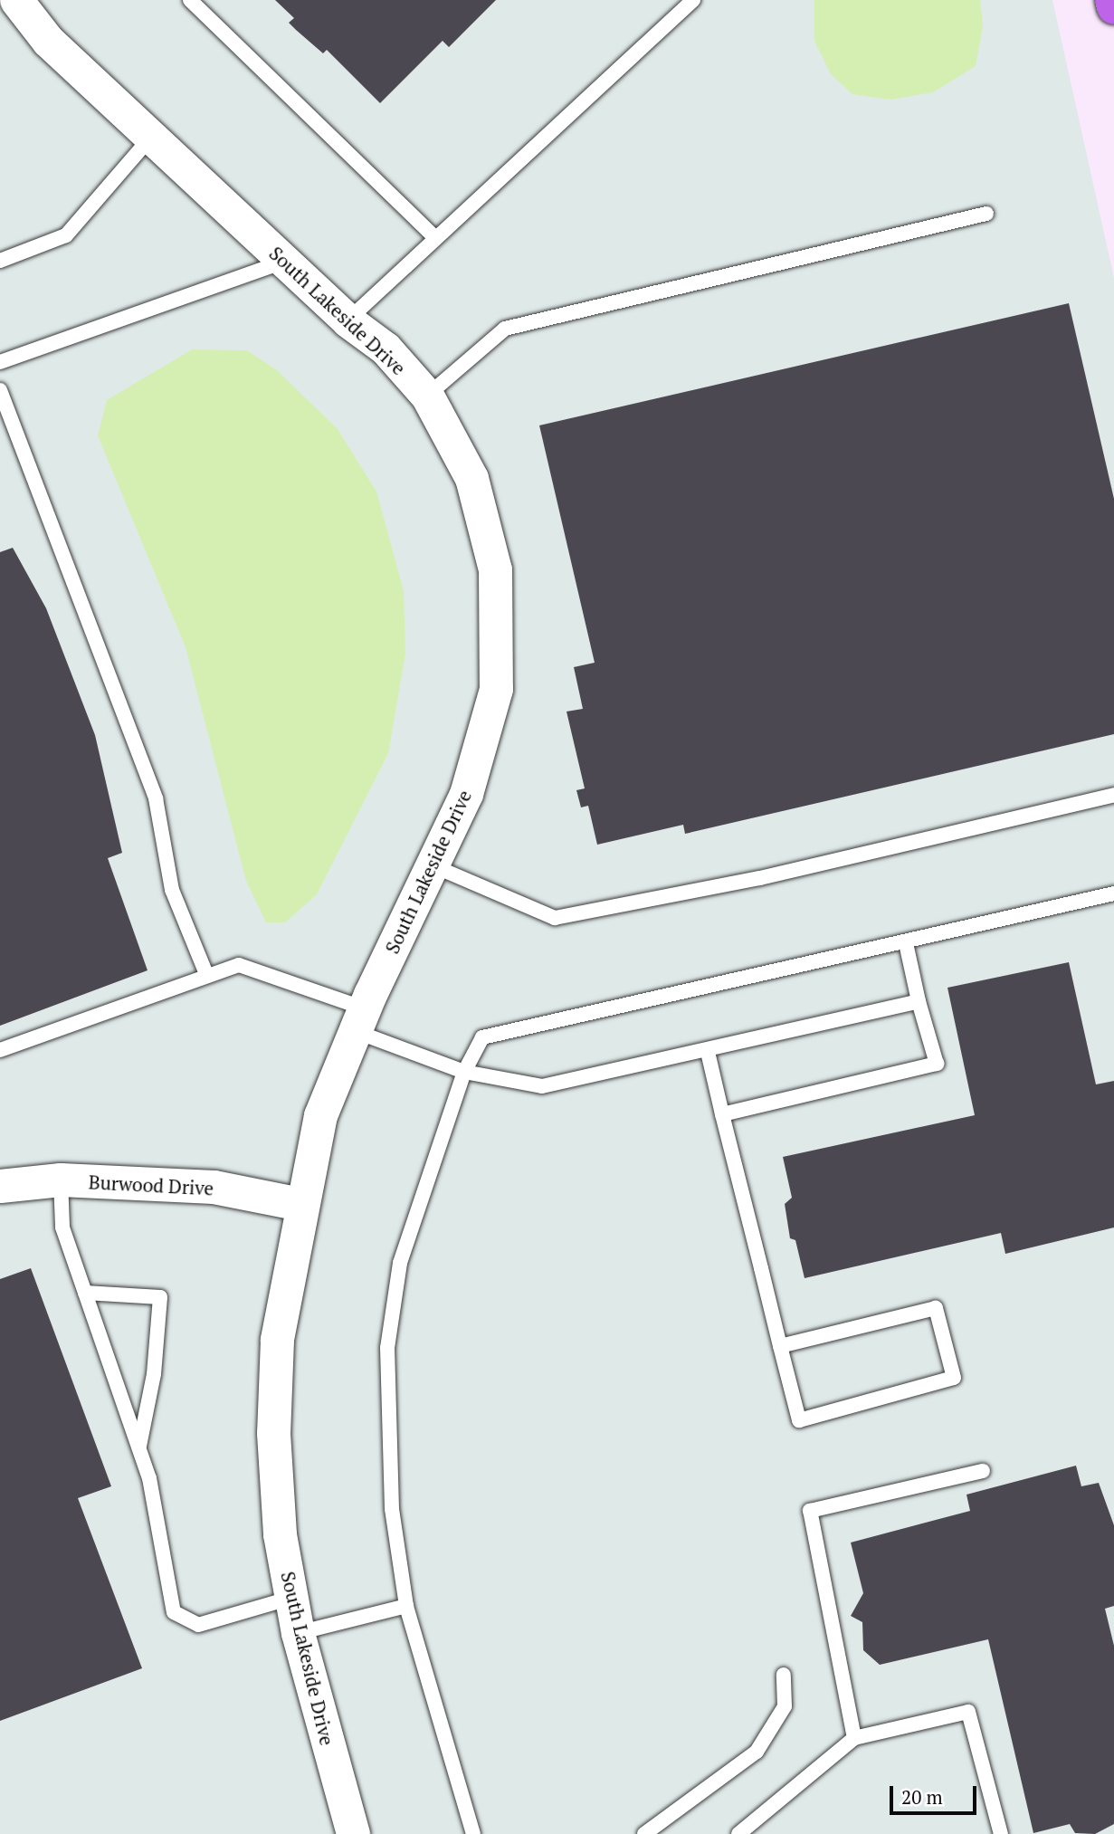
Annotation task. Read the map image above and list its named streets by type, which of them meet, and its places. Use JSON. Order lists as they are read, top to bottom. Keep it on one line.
{"streets":{"street":["South Lakeside Drive","Burwood Drive"]},"crossings":[["South Lakeside Drive","Burwood Drive"]],"scale_bar":"20 m"}
